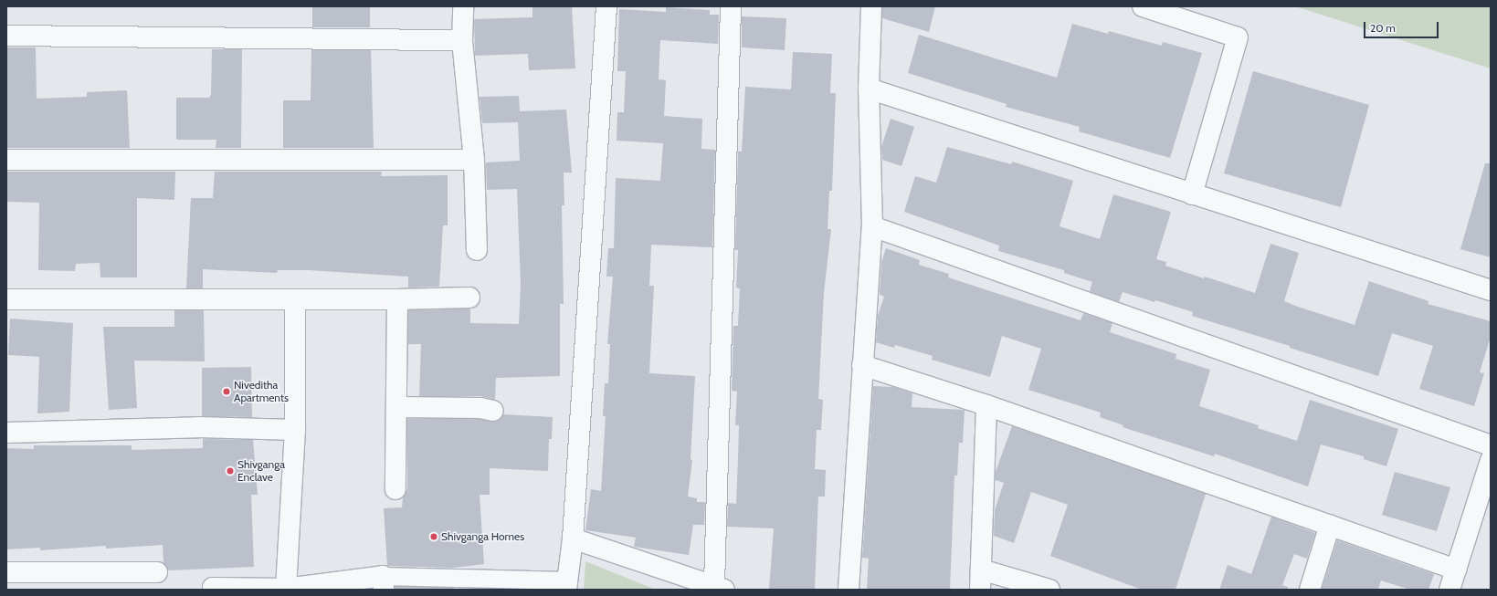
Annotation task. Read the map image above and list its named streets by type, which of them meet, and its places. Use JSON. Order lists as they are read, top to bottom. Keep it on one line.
{"places":["Niveditha Apartments","Shivganga Enclave","Shivganga Homes"],"scale_bar":"20 m"}
